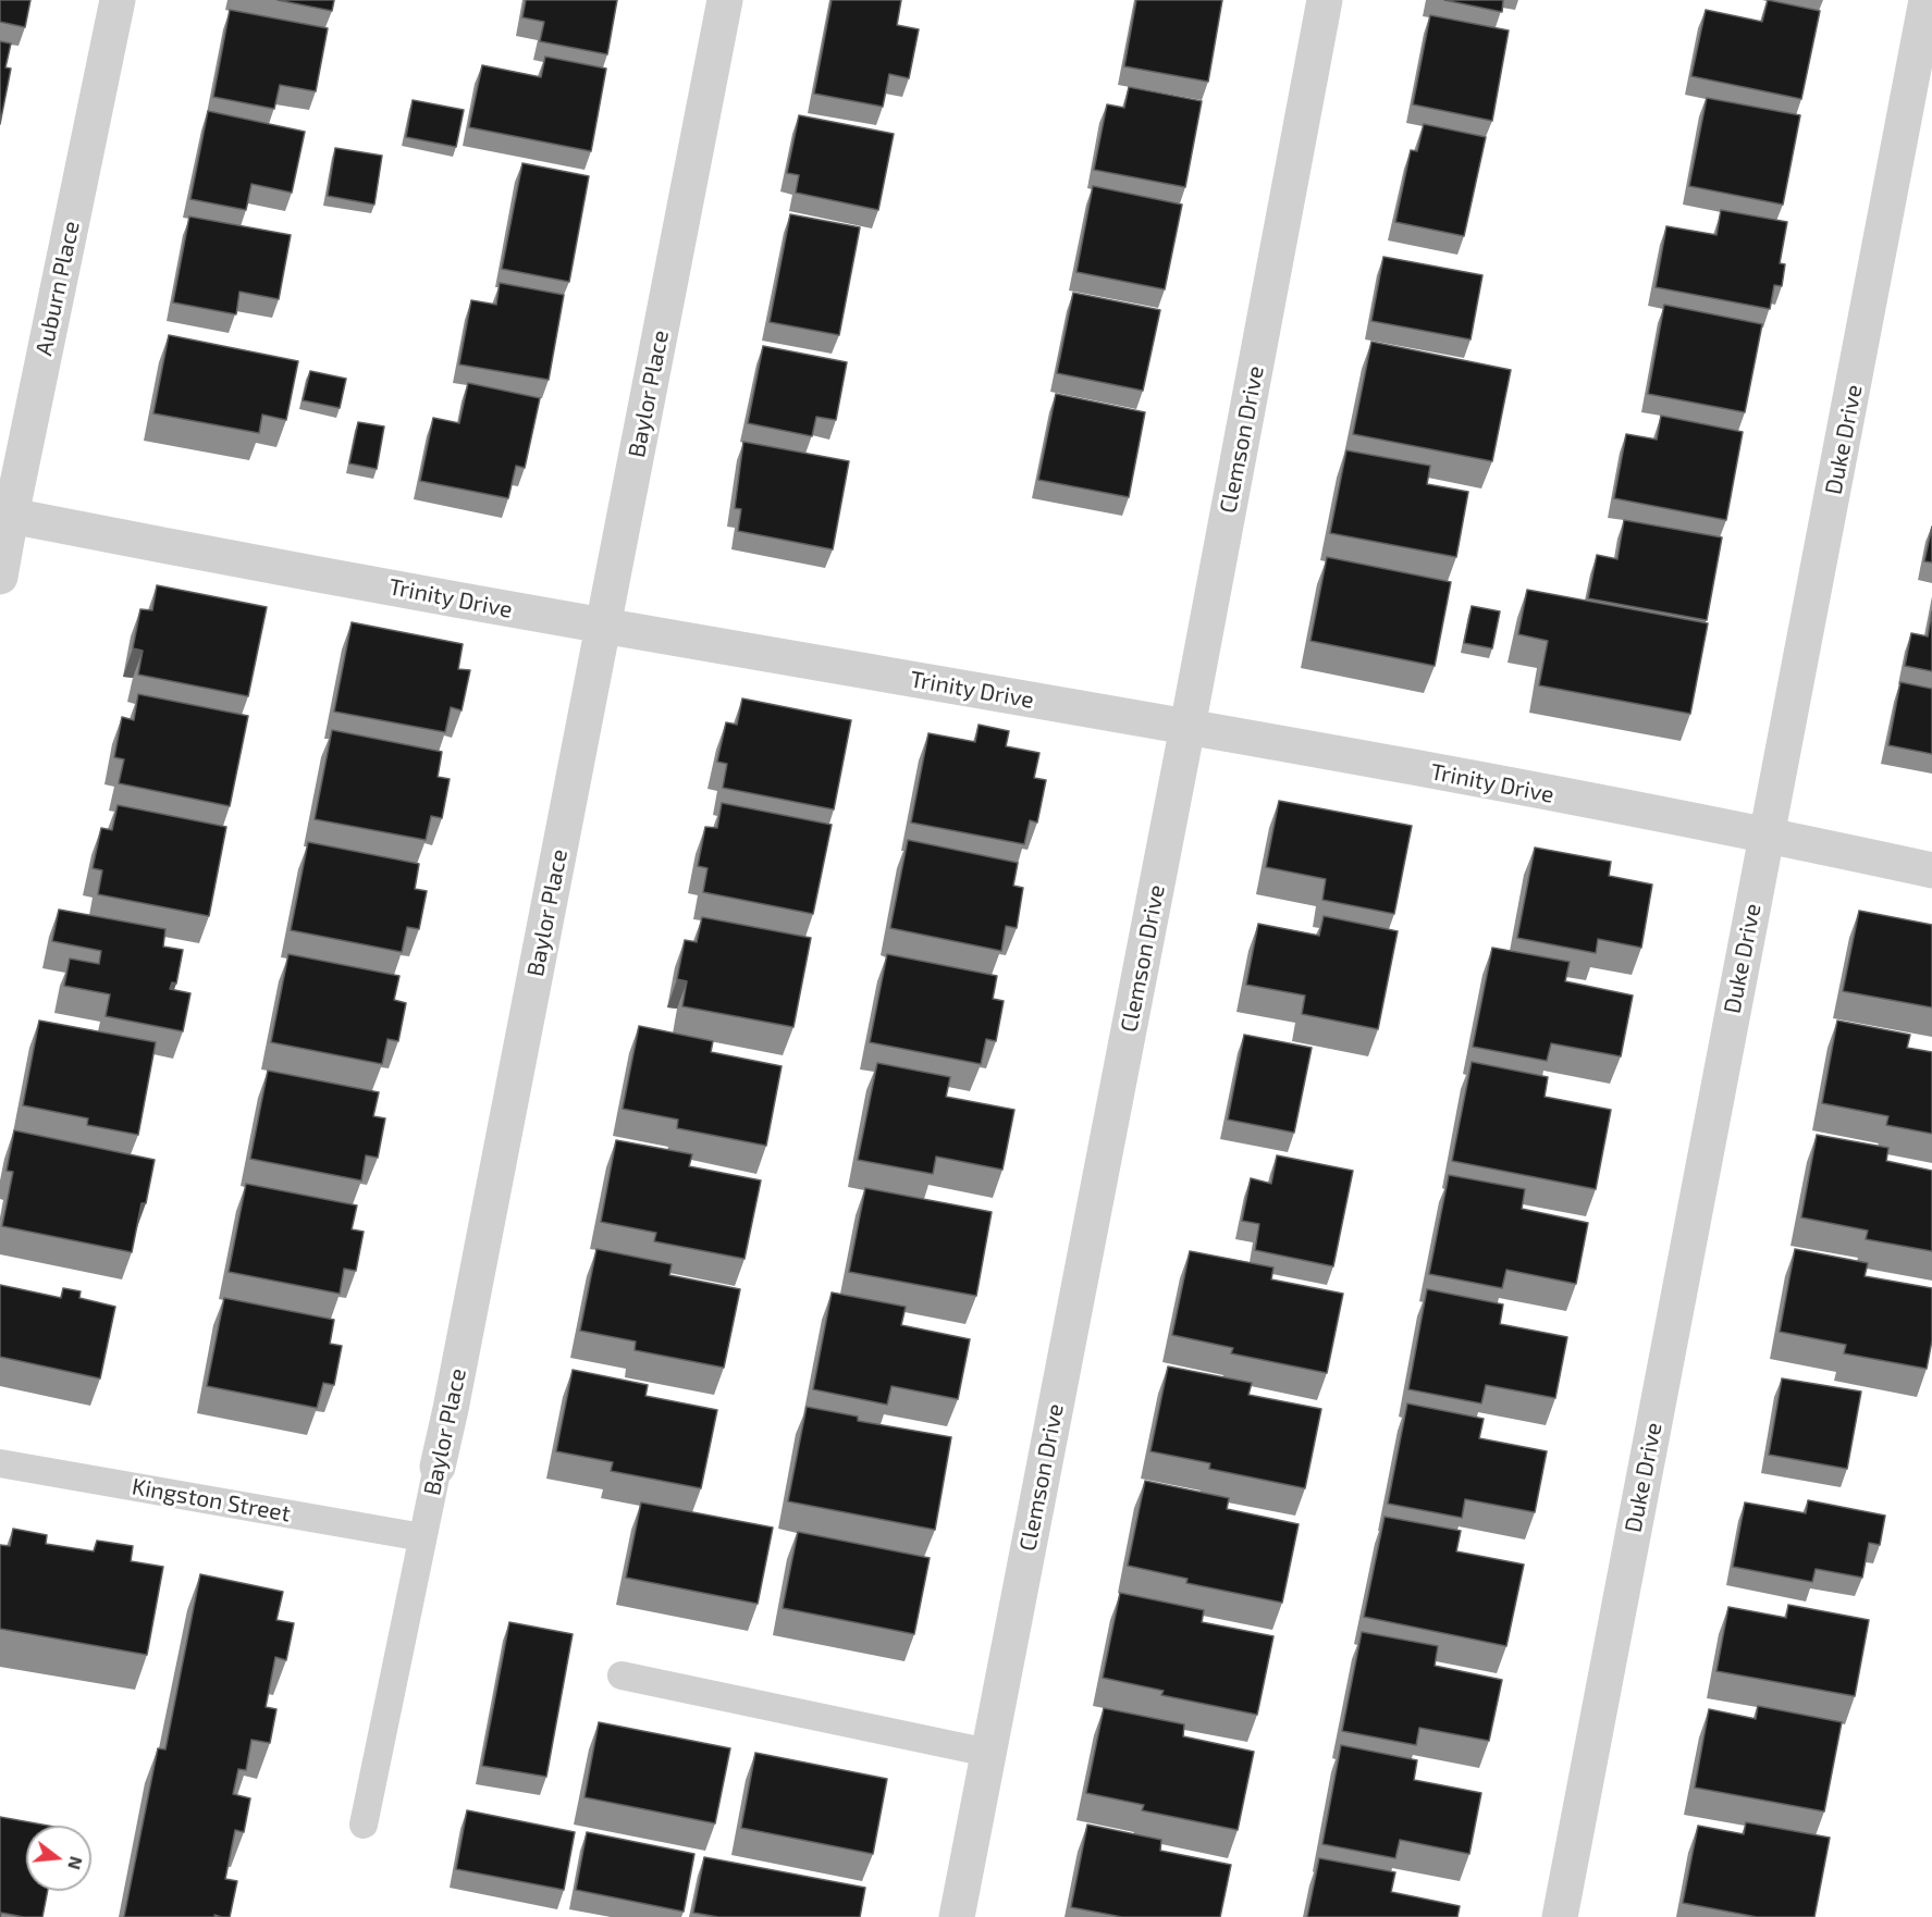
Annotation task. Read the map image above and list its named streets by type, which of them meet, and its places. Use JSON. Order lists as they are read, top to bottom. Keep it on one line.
{"streets":{"street":["Auburn Place","Baylor Place","Clemson Drive","Duke Drive","Trinity Drive"],"lane":["Kingston Street"]},"crossings":[["Auburn Place","Trinity Drive"],["Baylor Place","Trinity Drive"],["Baylor Place","Kingston Street"],["Clemson Drive","Trinity Drive"],["Duke Drive","Trinity Drive"]],"north":"right"}
